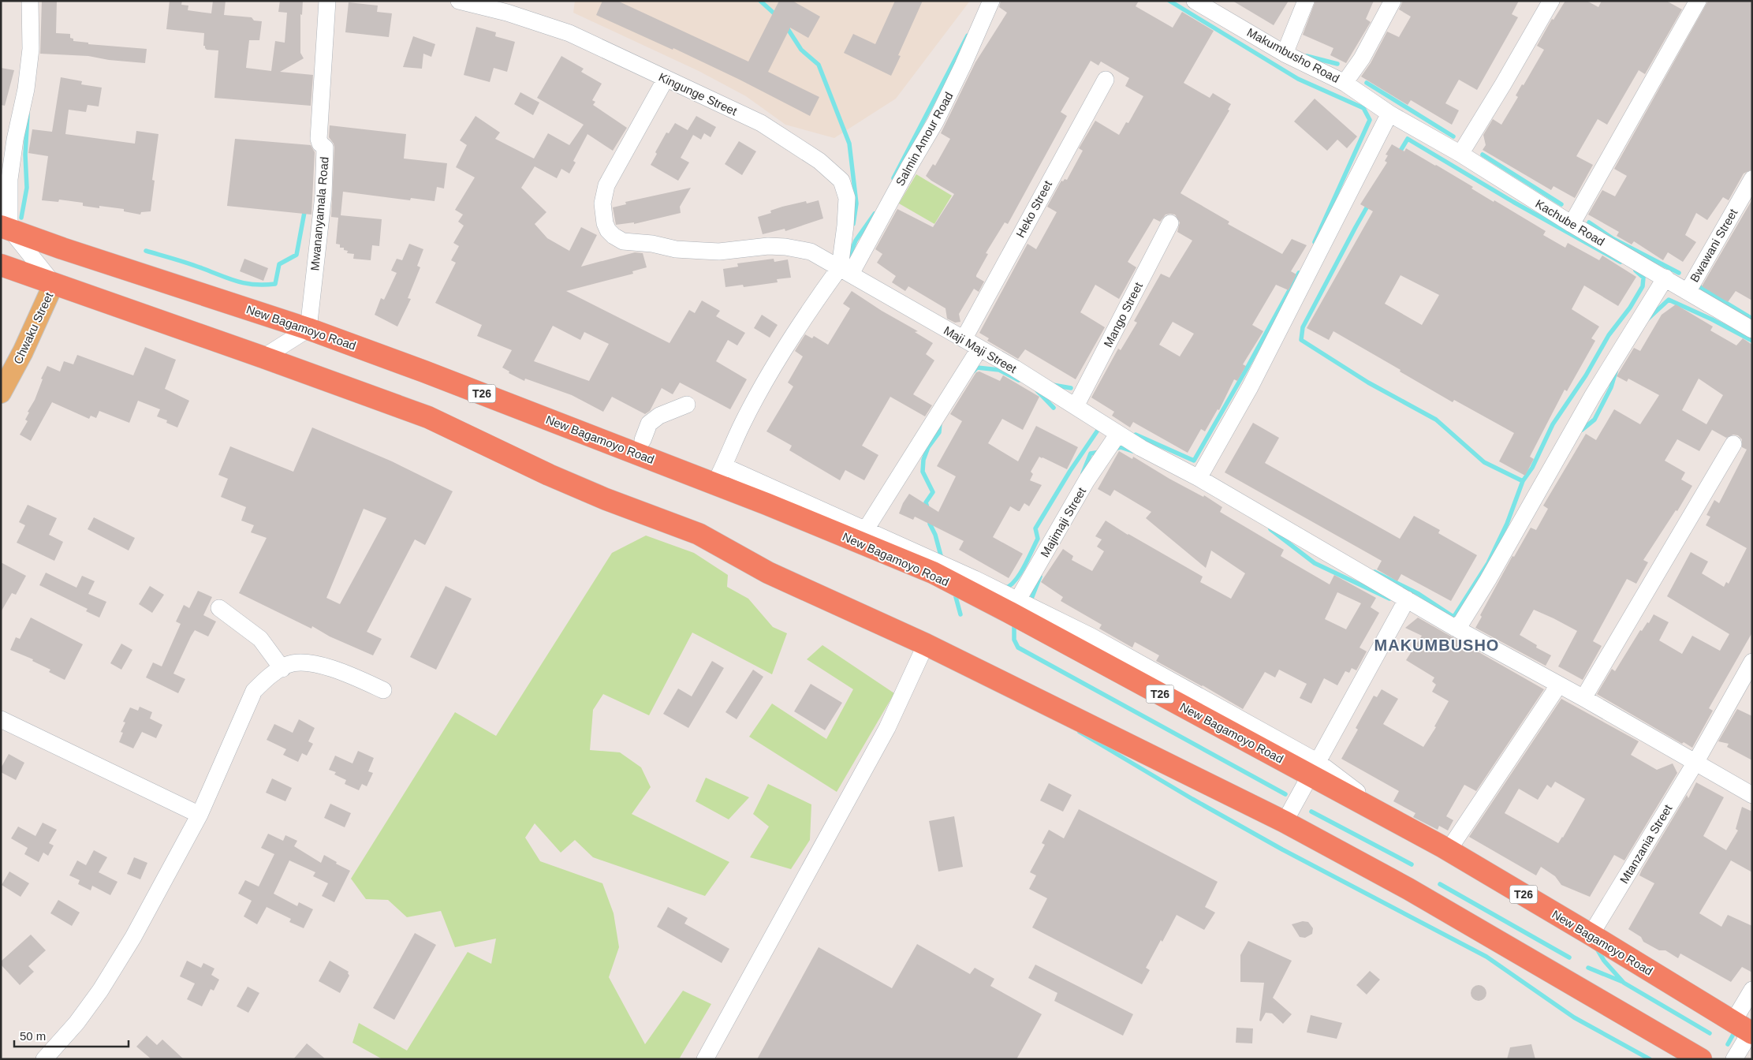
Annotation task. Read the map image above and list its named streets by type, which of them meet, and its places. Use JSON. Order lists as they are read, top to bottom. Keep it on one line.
{"streets":{"highway":["New Bagamoyo Road","T26"],"main road":["Chwaku Street"],"street":["Makumbusho Road","Kingunge Street","Salmin Amour Road","Heko Street","Mwananyamala Road","Kachube Road","Bwawani Street","Mango Street","Maji Maji Street","Majimaji Street","Mtanzania Street"]},"crossings":[["Makumbusho Road","Kachube Road"],["Kingunge Street","Salmin Amour Road"],["Kingunge Street","Maji Maji Street"],["Salmin Amour Road","New Bagamoyo Road"],["Salmin Amour Road","Maji Maji Street"],["Heko Street","Maji Maji Street"],["Mwananyamala Road","New Bagamoyo Road"],["Kachube Road","Bwawani Street"],["Mango Street","Maji Maji Street"],["New Bagamoyo Road","Majimaji Street"],["Maji Maji Street","Majimaji Street"],["Maji Maji Street","Mtanzania Street"]],"districts":["MAKUMBUSHO"],"scale_bar":"50 m"}
